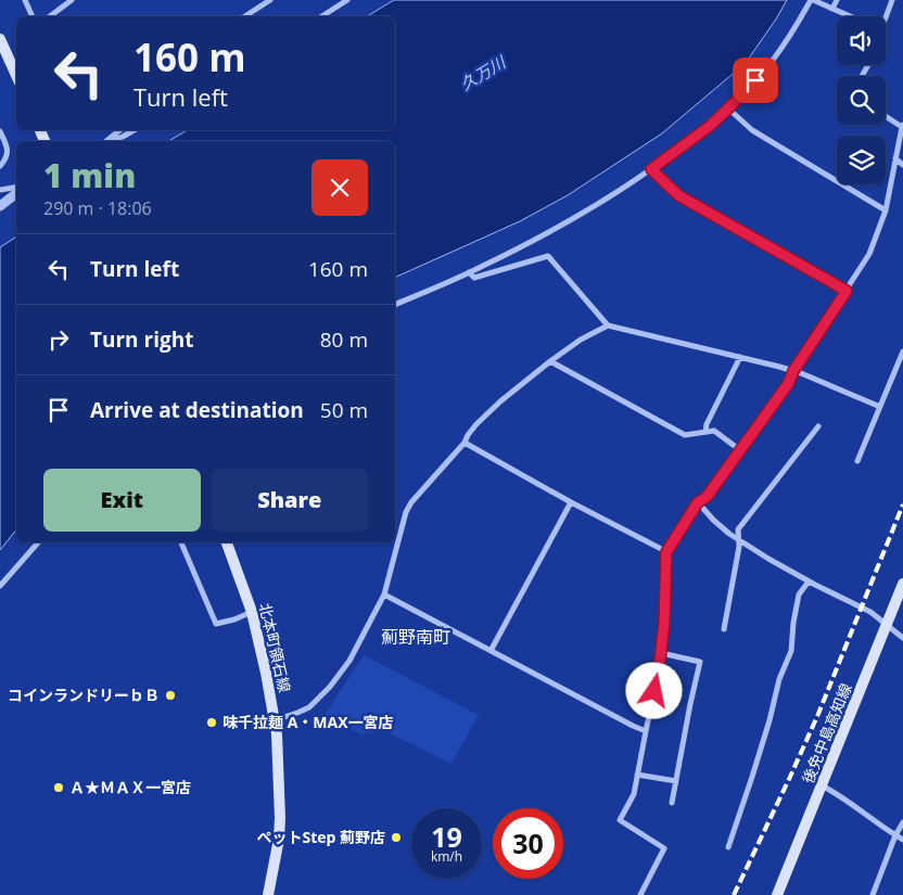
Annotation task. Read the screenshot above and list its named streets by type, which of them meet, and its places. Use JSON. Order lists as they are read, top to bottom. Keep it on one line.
{"streets":{"main road":["北本町領石線","後免中島高知線"]},"districts":["薊野南町"],"water":["久万川"],"places":["コインランドリーｂＢ","味千拉麺 A・MAX一宮店","Ａ★ＭＡＸ一宮店","ペットStep 薊野店"],"page":{"turn":["160 m","Turn left"],"heading":["1 min","290 m · 18:06"],"list":[{"name":"Turn left","value":"160 m"},{"name":"Turn right","value":"80 m"},{"name":"Arrive at destination","value":"50 m"}],"buttons":["Exit","Share"],"speed":"19 km/h","limit":"30"}}
